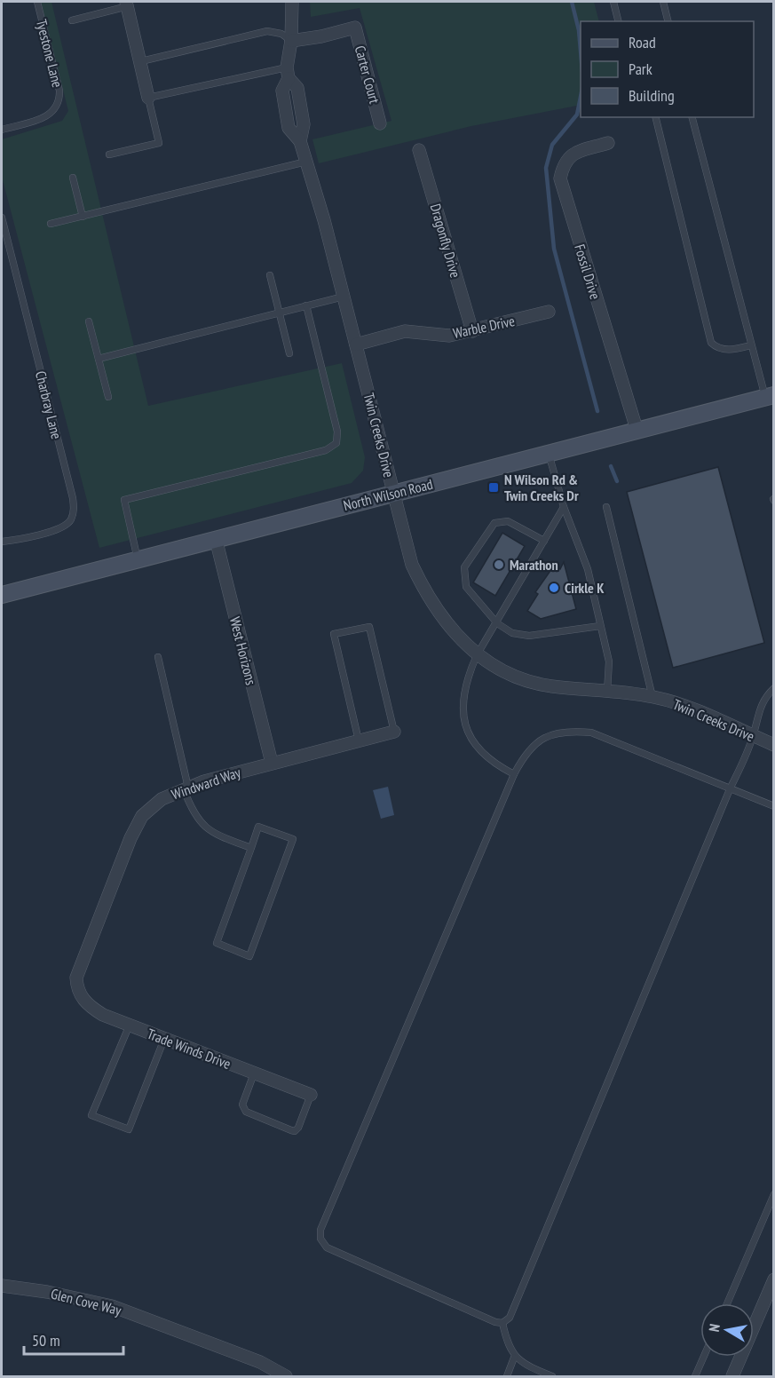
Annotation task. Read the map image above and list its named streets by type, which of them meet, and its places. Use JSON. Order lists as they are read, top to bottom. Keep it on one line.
{"streets":{"main road":["North Wilson Road"],"street":["Carter Court","Dragonfly Drive","Fossil Drive","Warble Drive","Twin Creeks Drive","West Horizons","Windward Way","Trade Winds Drive","Glen Cove Way"],"lane":["Tyestone Lane","Charbray Lane"]},"crossings":[["Dragonfly Drive","Warble Drive"],["Fossil Drive","North Wilson Road"],["Warble Drive","Twin Creeks Drive"],["Twin Creeks Drive","North Wilson Road"],["North Wilson Road","West Horizons"],["West Horizons","Windward Way"],["Windward Way","Trade Winds Drive"]],"places":{"transit":["N Wilson Rd & Twin Creeks Dr"],"other":["Marathon","Cirkle K"]},"legend":["Road","Park","Building"],"scale_bar":"50 m","north":"left"}
